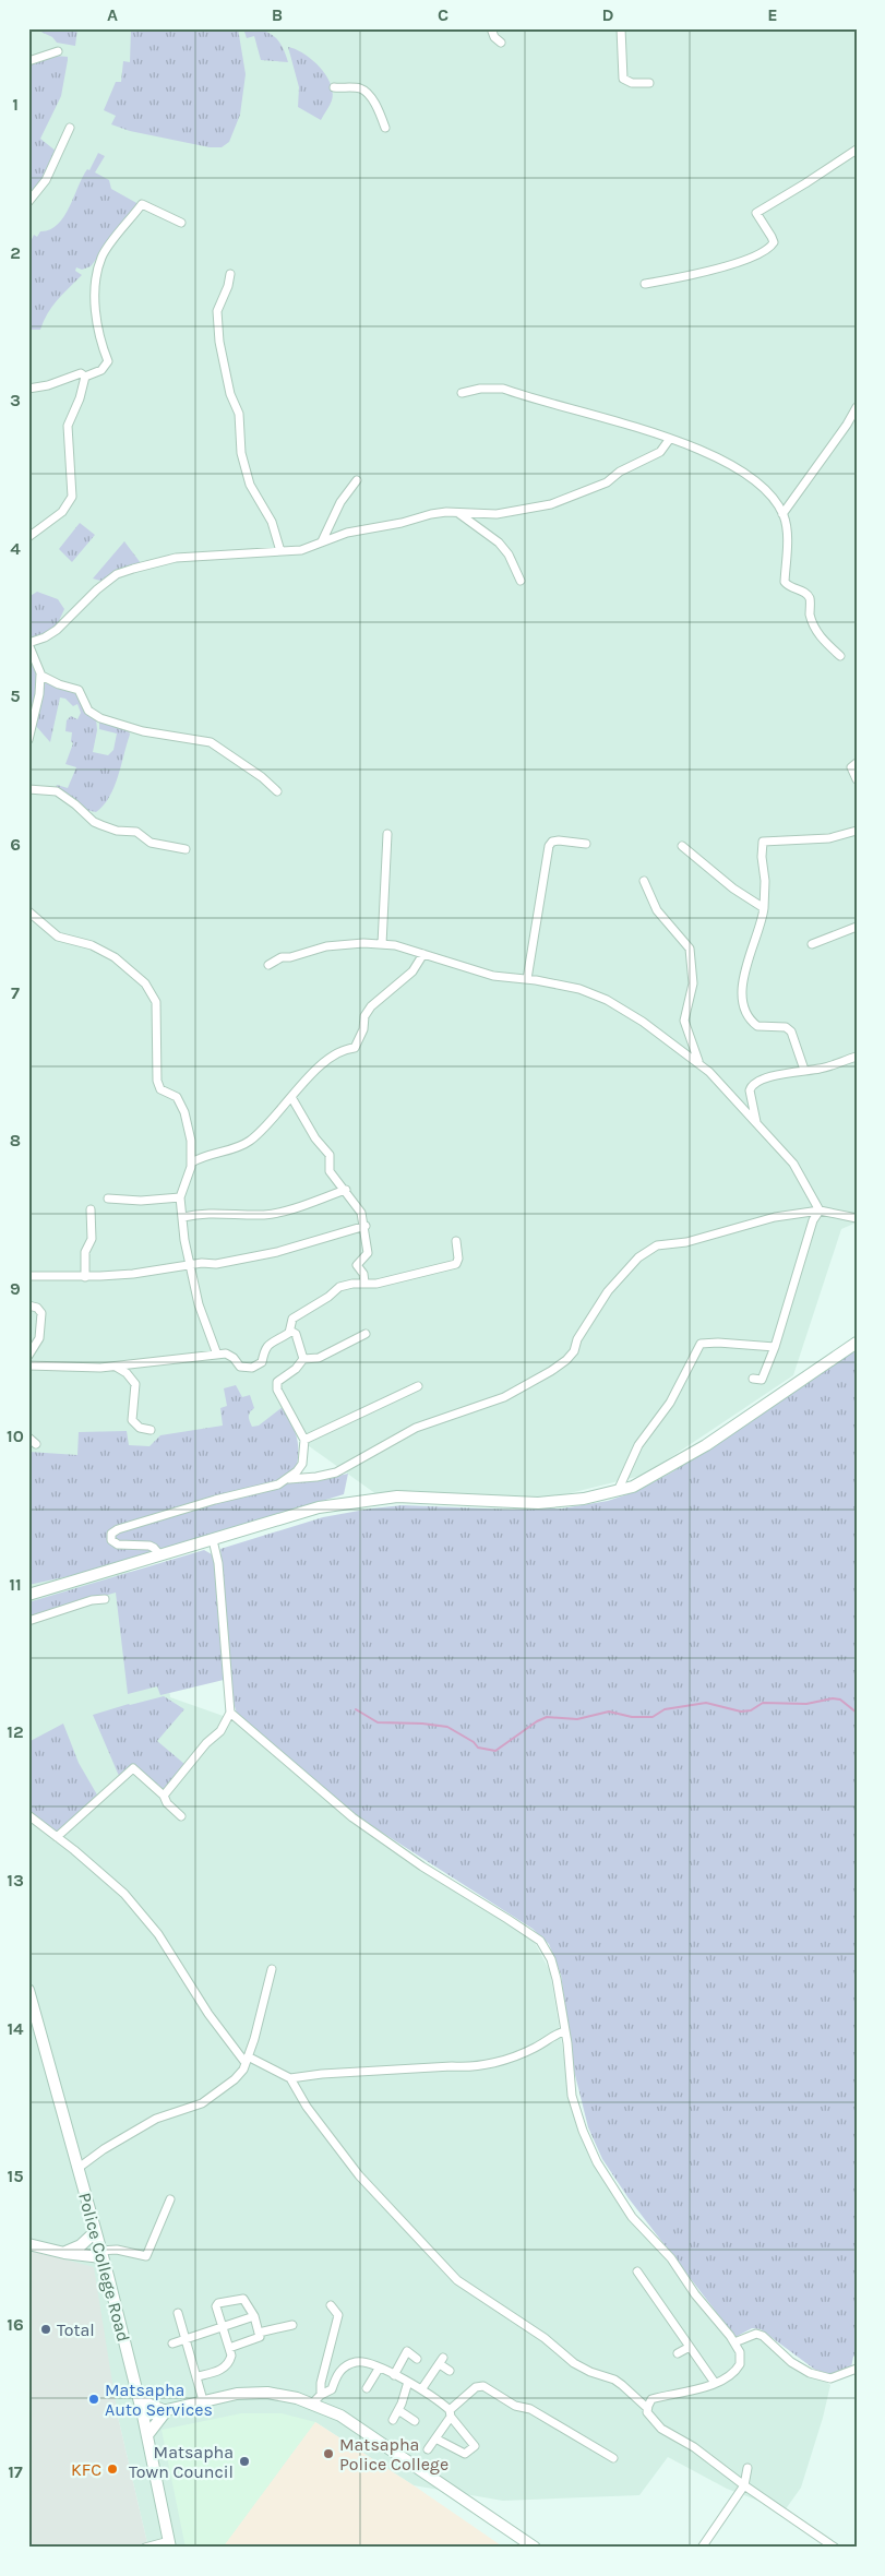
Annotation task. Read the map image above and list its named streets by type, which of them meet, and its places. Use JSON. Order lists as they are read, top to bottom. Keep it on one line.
{"streets":{"street":["Police College Road"]},"places":["Total","Matsapha Auto Services","Matsapha Police College","Matsapha Town Council","KFC"],"grid":{"columns":["A","B","C","D","E"],"rows":["1","2","3","4","5","6","7","8","9","10","11","12","13","14","15","16","17"]}}
